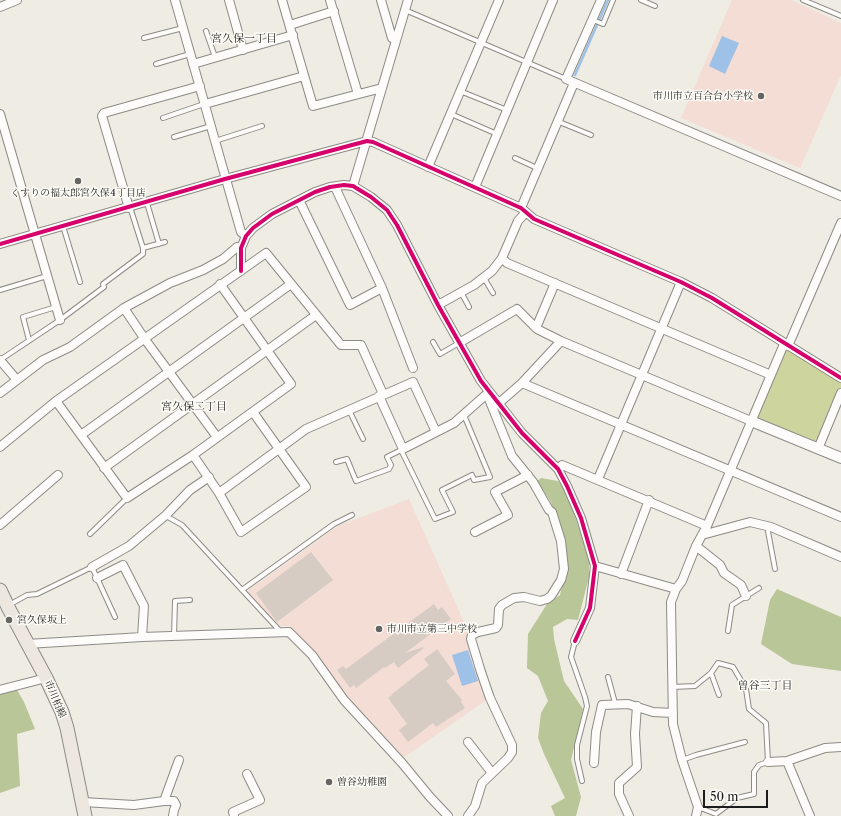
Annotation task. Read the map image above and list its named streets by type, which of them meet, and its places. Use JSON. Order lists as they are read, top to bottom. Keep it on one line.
{"streets":{"main road":["市川柏線"]},"districts":["宮久保一丁目","宮久保二丁目","曽谷三丁目"],"places":["市川市立百合台小学校","くすりの福太郎宮久保4丁目店","宮久保坂上","市川市立第三中学校","曽谷幼稚園"],"scale_bar":"50 m"}
